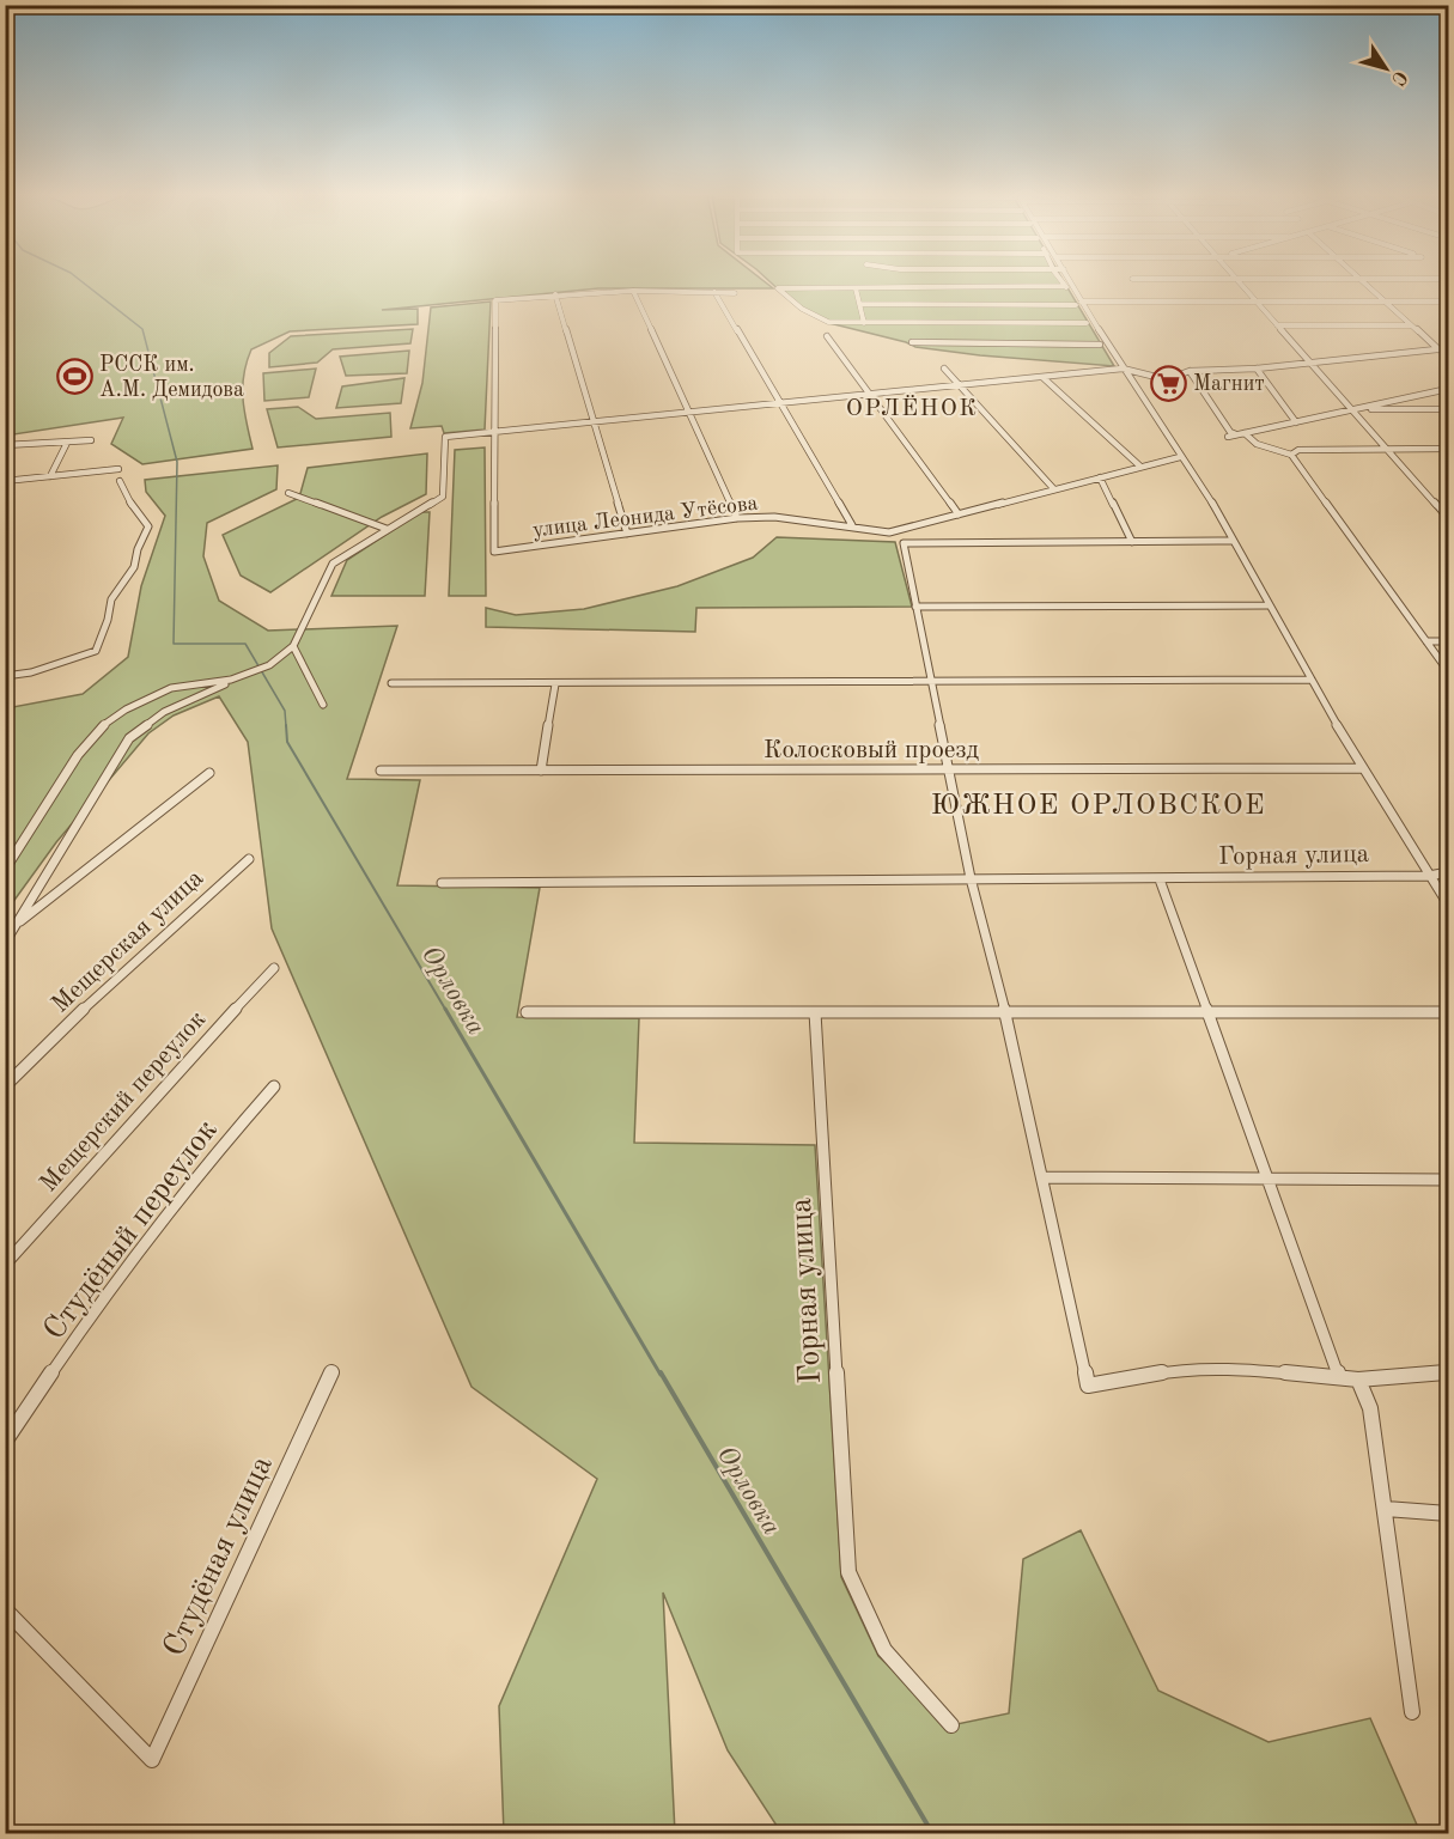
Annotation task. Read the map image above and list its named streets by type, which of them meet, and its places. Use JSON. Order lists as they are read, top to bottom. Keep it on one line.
{"streets":{"street":["улица Леонида Утёсова","Колосковый проезд","Горная улица","Мещерская улица","Мещерский переулок","Студёный переулок","Студёная улица"]},"districts":["ОРЛЁНОК","ЮЖНОЕ ОРЛОВСКОЕ"],"water":["Орловка"],"places":{"sports":["РССК им. А.М. Демидова"],"supermarket":["Магнит"]},"north":"bottom right"}
